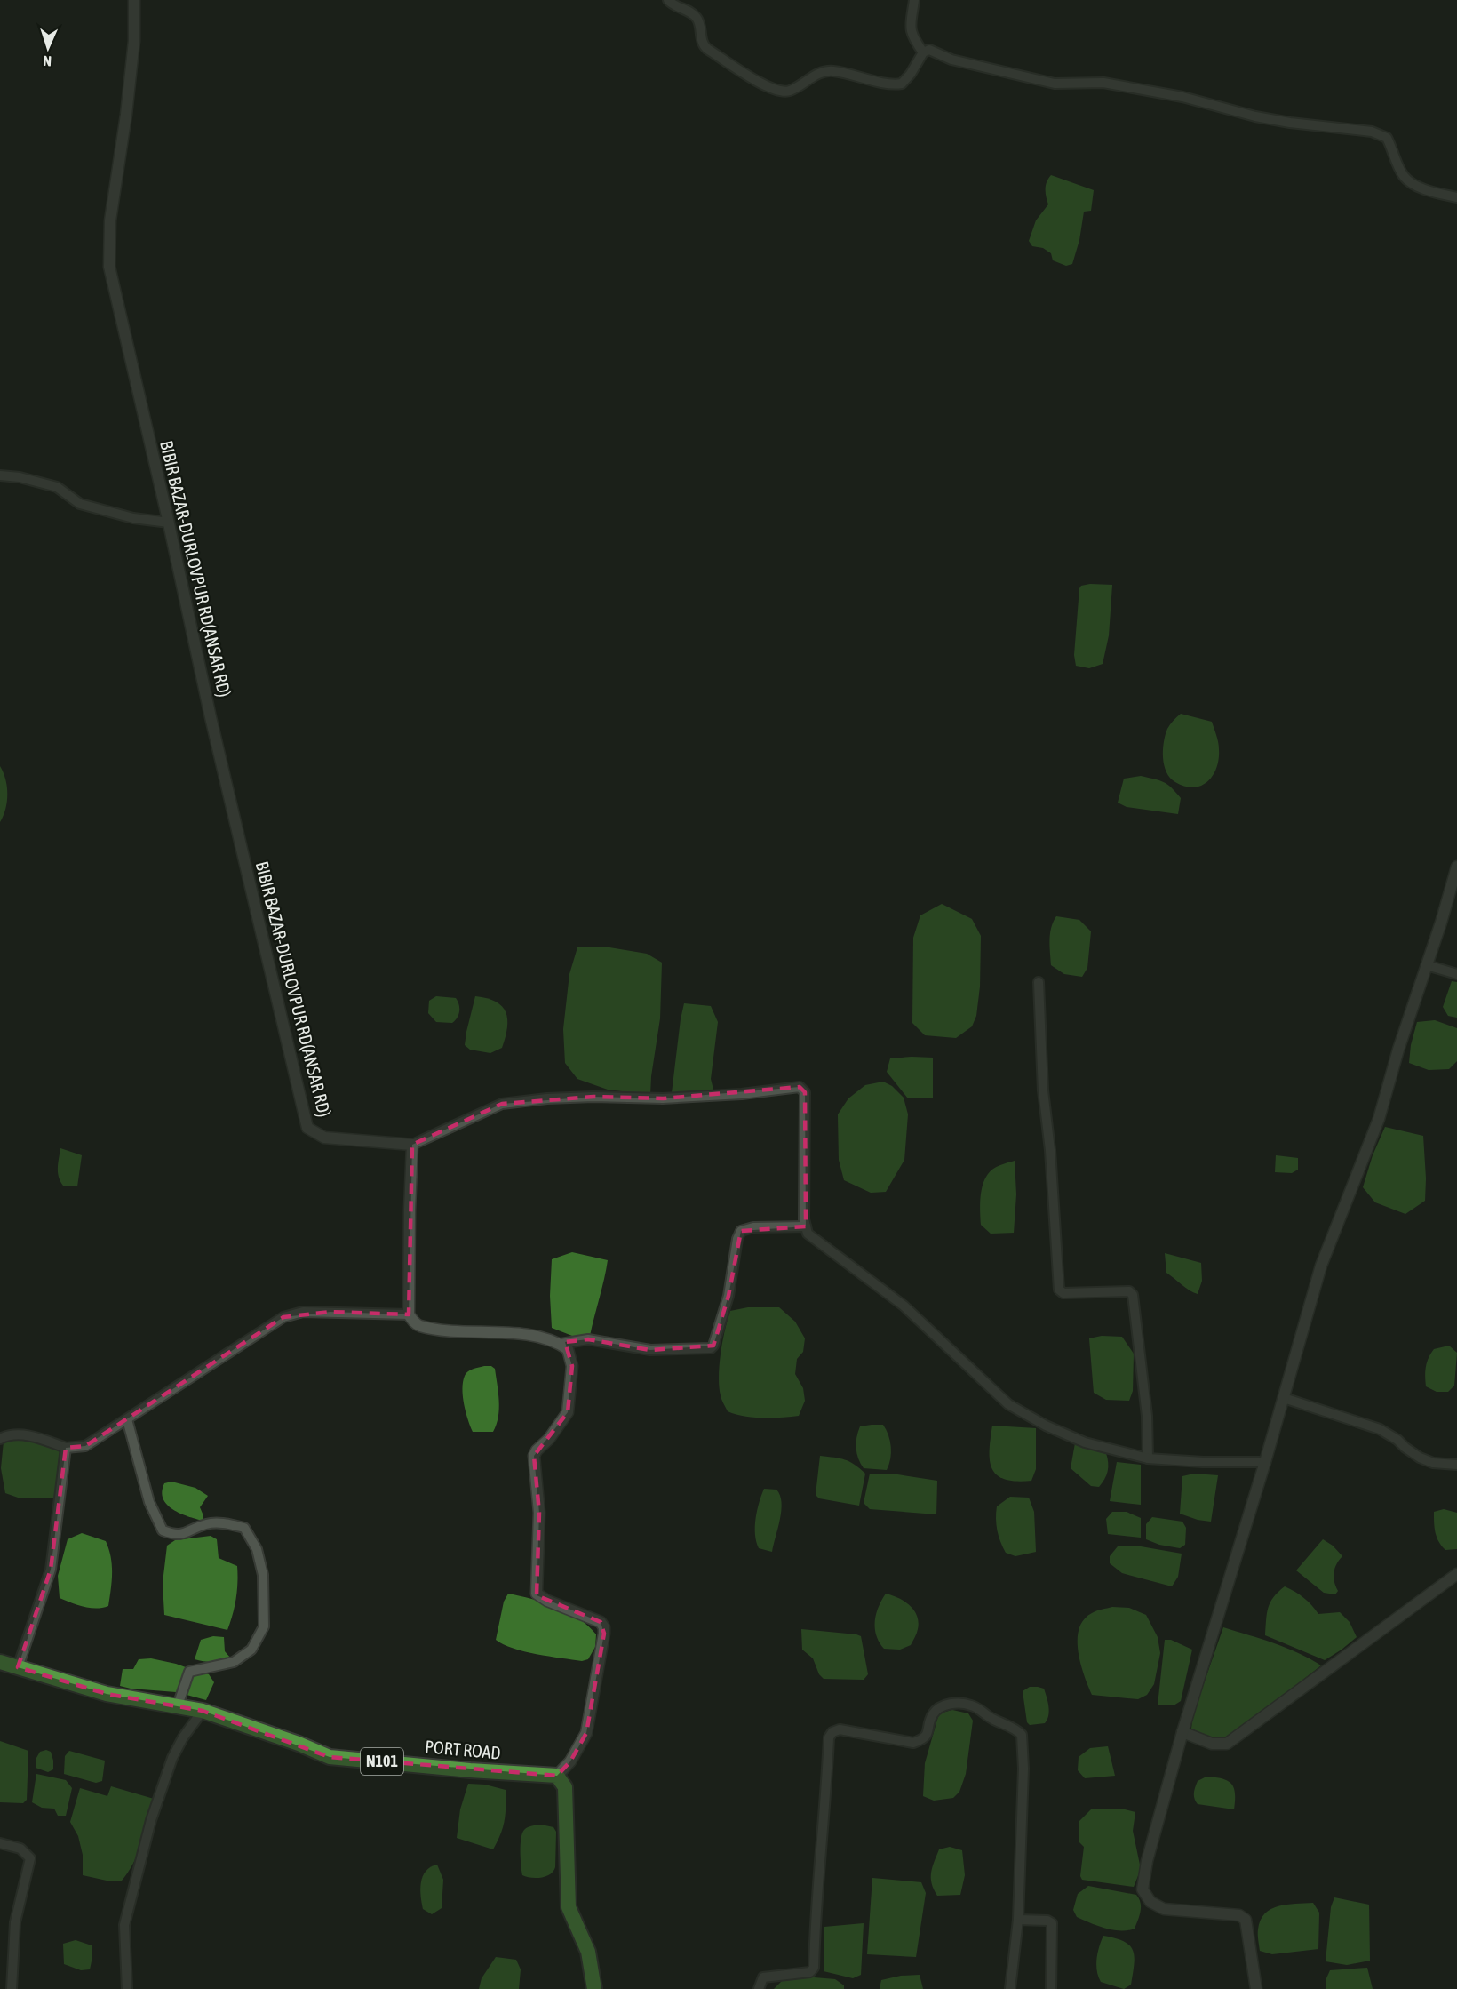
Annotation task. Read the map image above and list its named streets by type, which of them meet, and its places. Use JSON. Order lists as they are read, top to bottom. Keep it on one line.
{"streets":{"highway":["PORT ROAD","N101"],"street":["BIBIR BAZAR-DURLOVPUR RD(ANSAR RD)"]},"north":"bottom"}
